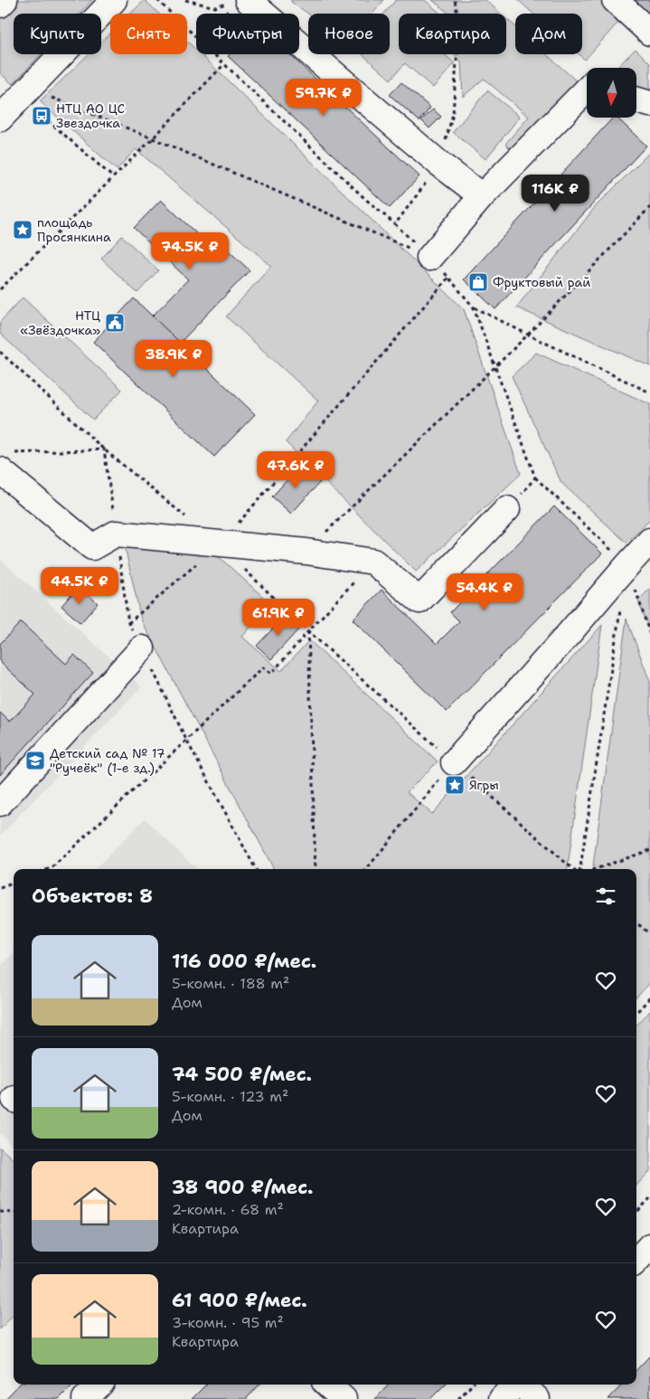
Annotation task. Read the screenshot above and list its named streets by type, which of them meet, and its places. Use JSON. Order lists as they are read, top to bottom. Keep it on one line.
{"places":{"bus stop":["НТЦ АО ЦС Звездочка"],"place":["площадь Просянкина","Ягры"],"shop":["Фруктовый рай"],"public building":["НТЦ «Звёздочка»"],"school or university":["Детский сад № 17 \"Ручеёк\" (1-е зд.)"]},"north":"bottom","page":{"chip":["Купить","Снять","Фильтры","Новое","Квартира","Дом"],"price":["59.7K ₽","116K ₽","74.5K ₽","38.9K ₽","47.6K ₽","44.5K ₽","54.4K ₽","61.9K ₽"],"heading":"Объектов: 8","list":[{"name":"116 000 ₽/мес.","note":"5-комн. · 188 m² · Дом"},{"name":"74 500 ₽/мес.","note":"5-комн. · 123 m² · Дом"},{"name":"38 900 ₽/мес.","note":"2-комн. · 68 m² · Квартира"},{"name":"61 900 ₽/мес.","note":"3-комн. · 95 m² · Квартира"}]}}
